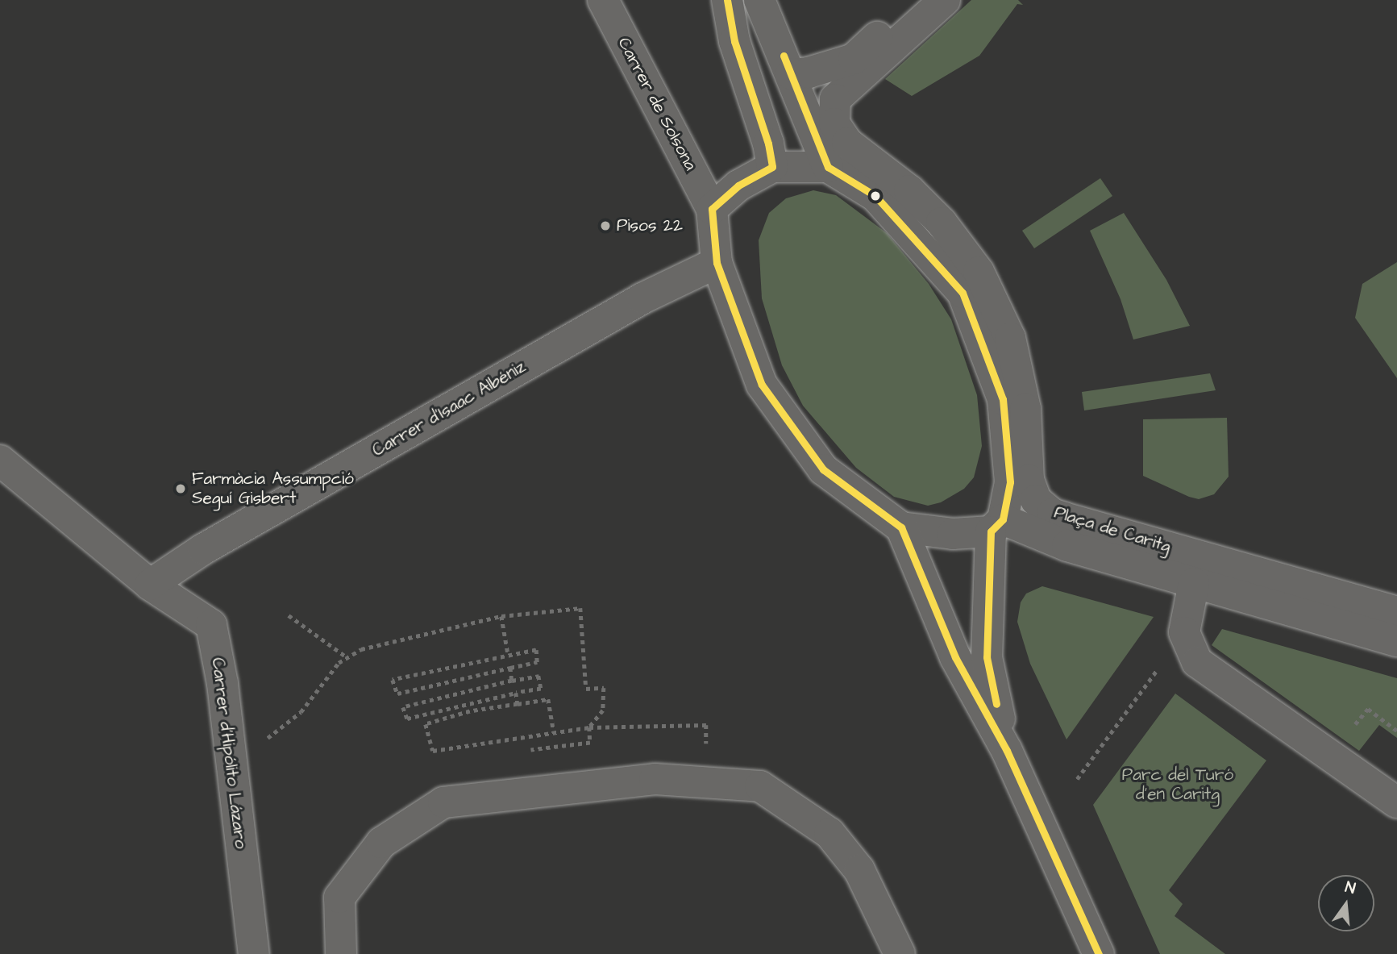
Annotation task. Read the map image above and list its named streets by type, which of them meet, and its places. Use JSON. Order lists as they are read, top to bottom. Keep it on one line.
{"streets":{"street":["Carrer de Solsona","Carrer d'Isaac Albéniz","Plaça de Caritg","Carrer d'Hipólito Lázaro"]},"crossings":[["Carrer d'Isaac Albéniz","Carrer d'Hipólito Lázaro"]],"parks":["Parc del Turó d'en Caritg"],"places":["Pisos 22","Farmàcia Assumpció Seguí Gisbert"],"north":"top"}
